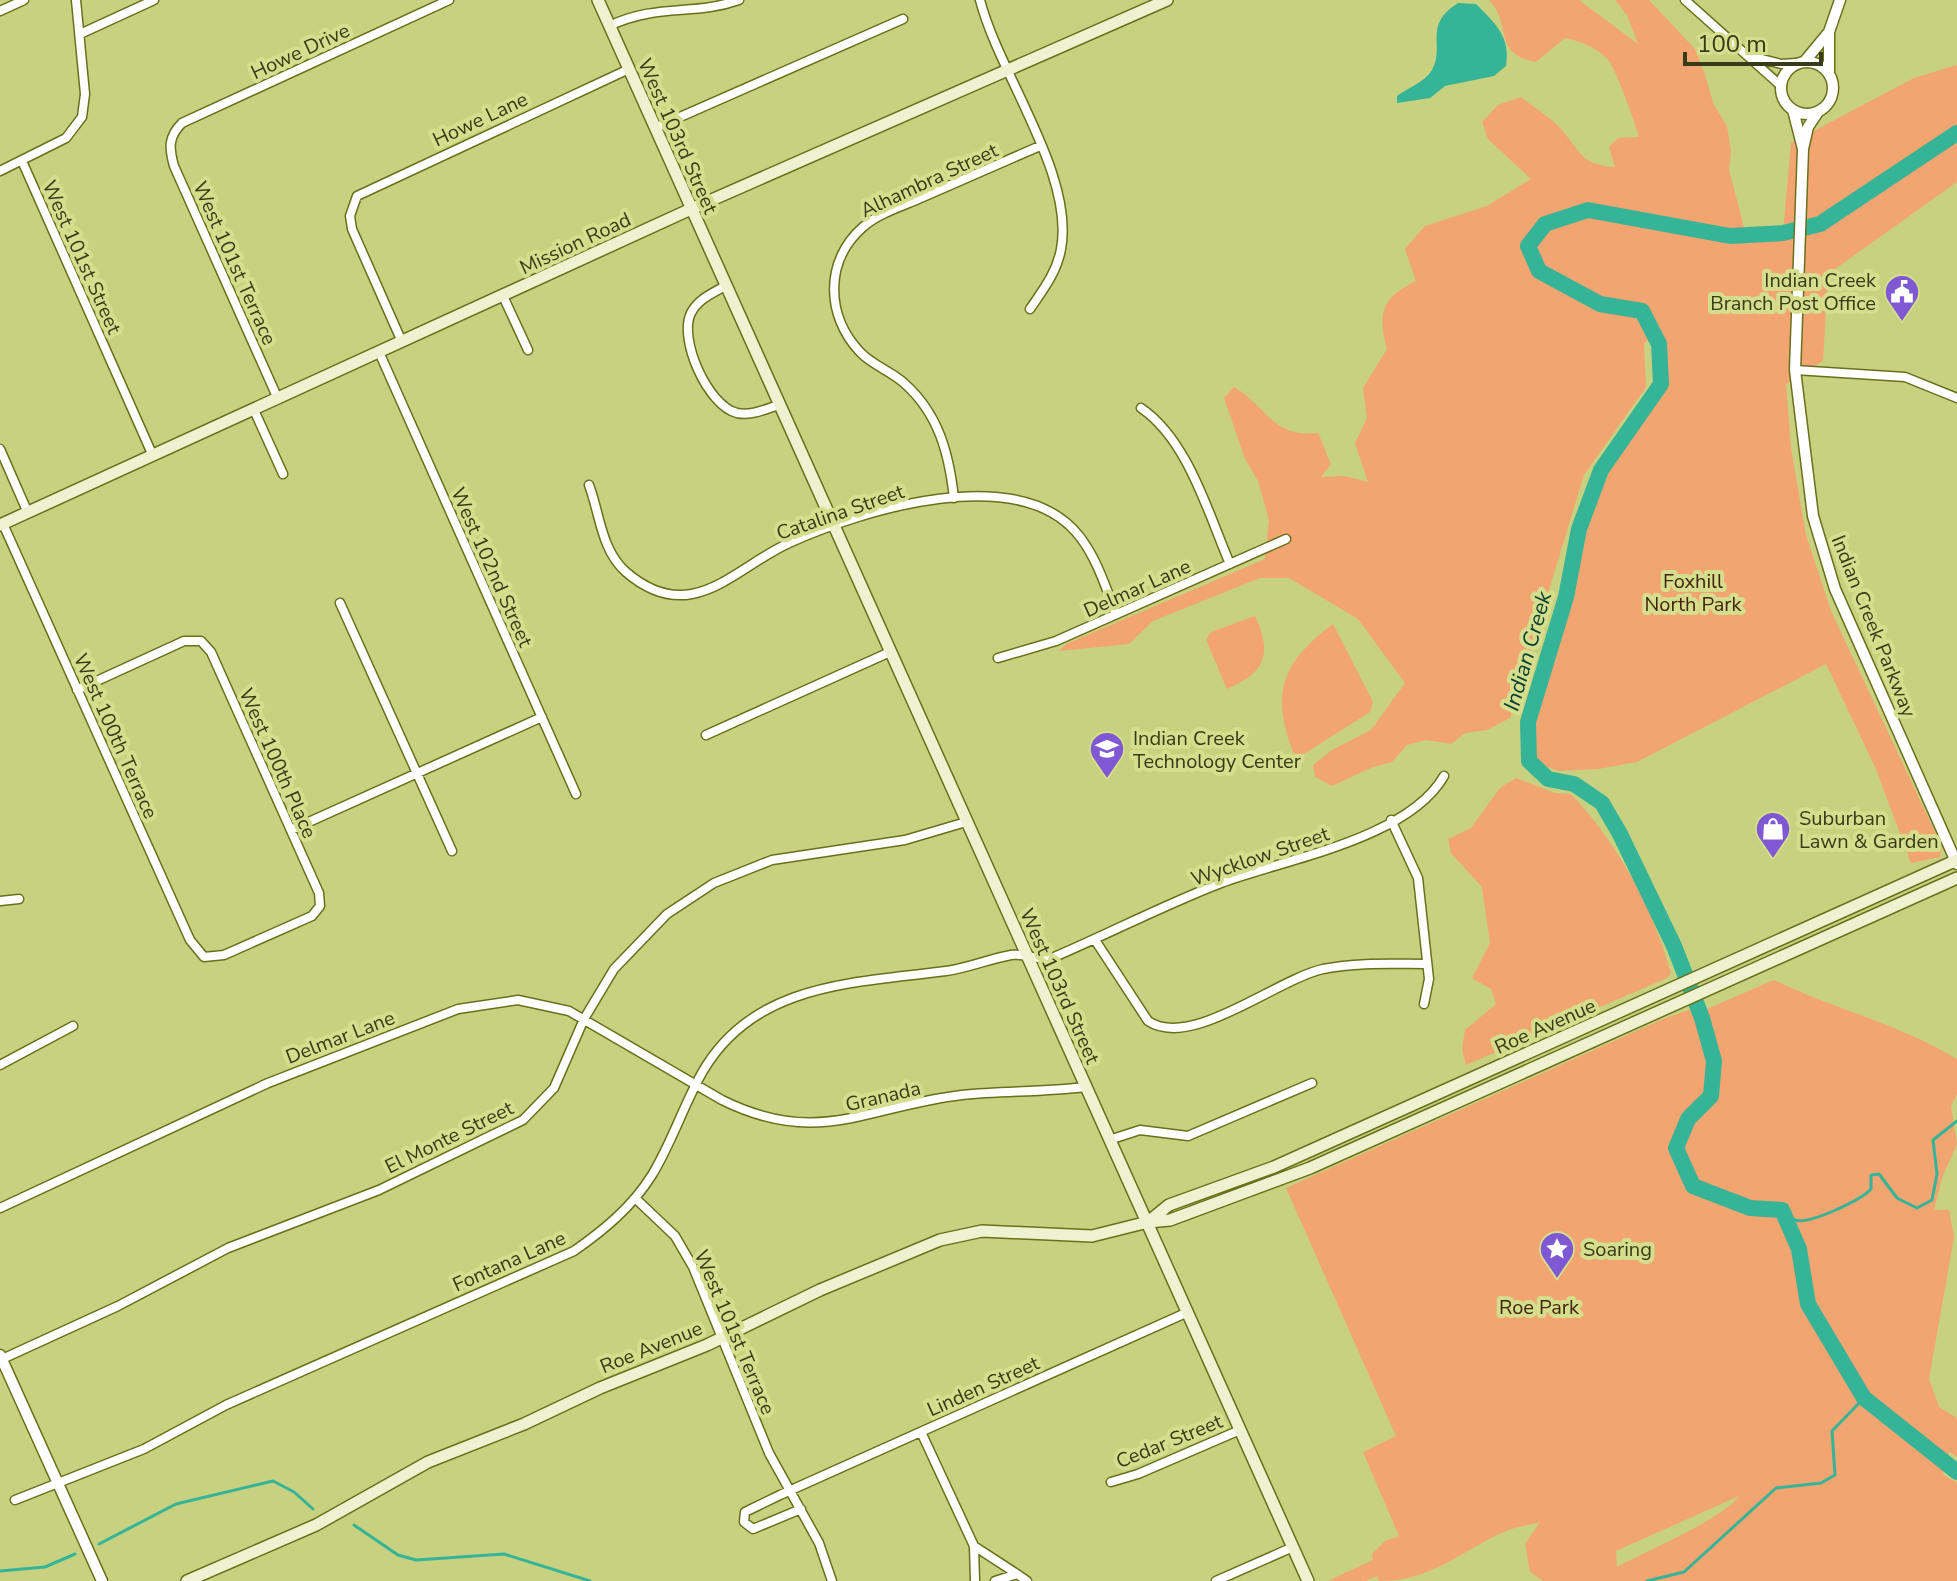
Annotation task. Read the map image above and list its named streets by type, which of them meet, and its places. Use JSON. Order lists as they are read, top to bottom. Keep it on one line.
{"streets":{"main road":["West 103rd Street","Mission Road","Roe Avenue"],"street":["Howe Drive","Howe Lane","Alhambra Street","West 101st Street","West 101st Terrace","Catalina Street","West 102nd Street","Delmar Lane","Indian Creek Parkway","West 100th Terrace","West 100th Place","Wycklow Street","Granada","El Monte Street","Fontana Lane","Linden Street","Cedar Street"]},"crossings":[["Howe Drive","West 101st Terrace"],["Howe Lane","West 103rd Street"],["Howe Lane","Mission Road"],["West 103rd Street","Mission Road"],["West 103rd Street","Catalina Street"],["West 103rd Street","Wycklow Street"],["West 103rd Street","Roe Avenue"],["West 103rd Street","Granada"],["West 103rd Street","El Monte Street"],["West 103rd Street","Fontana Lane"],["West 103rd Street","Linden Street"],["West 103rd Street","Cedar Street"],["Alhambra Street","Catalina Street"],["Mission Road","West 101st Street"],["Mission Road","West 101st Terrace"],["Mission Road","West 102nd Street"],["Mission Road","West 100th Terrace"],["West 101st Terrace","Roe Avenue"],["West 101st Terrace","Fontana Lane"],["West 101st Terrace","Linden Street"],["Catalina Street","Delmar Lane"],["Delmar Lane","Granada"],["Delmar Lane","El Monte Street"],["Delmar Lane","Fontana Lane"],["Indian Creek Parkway","Roe Avenue"],["West 100th Terrace","West 100th Place"],["Wycklow Street","Fontana Lane"],["Granada","Fontana Lane"]],"water":["Indian Creek"],"parks":["Foxhill North Park","Roe Park"],"places":{"public building":["Indian Creek Branch Post Office"],"school or university":["Indian Creek Technology Center"],"shop":["Suburban Lawn & Garden"],"place":["Soaring"]},"scale_bar":"100 m"}
